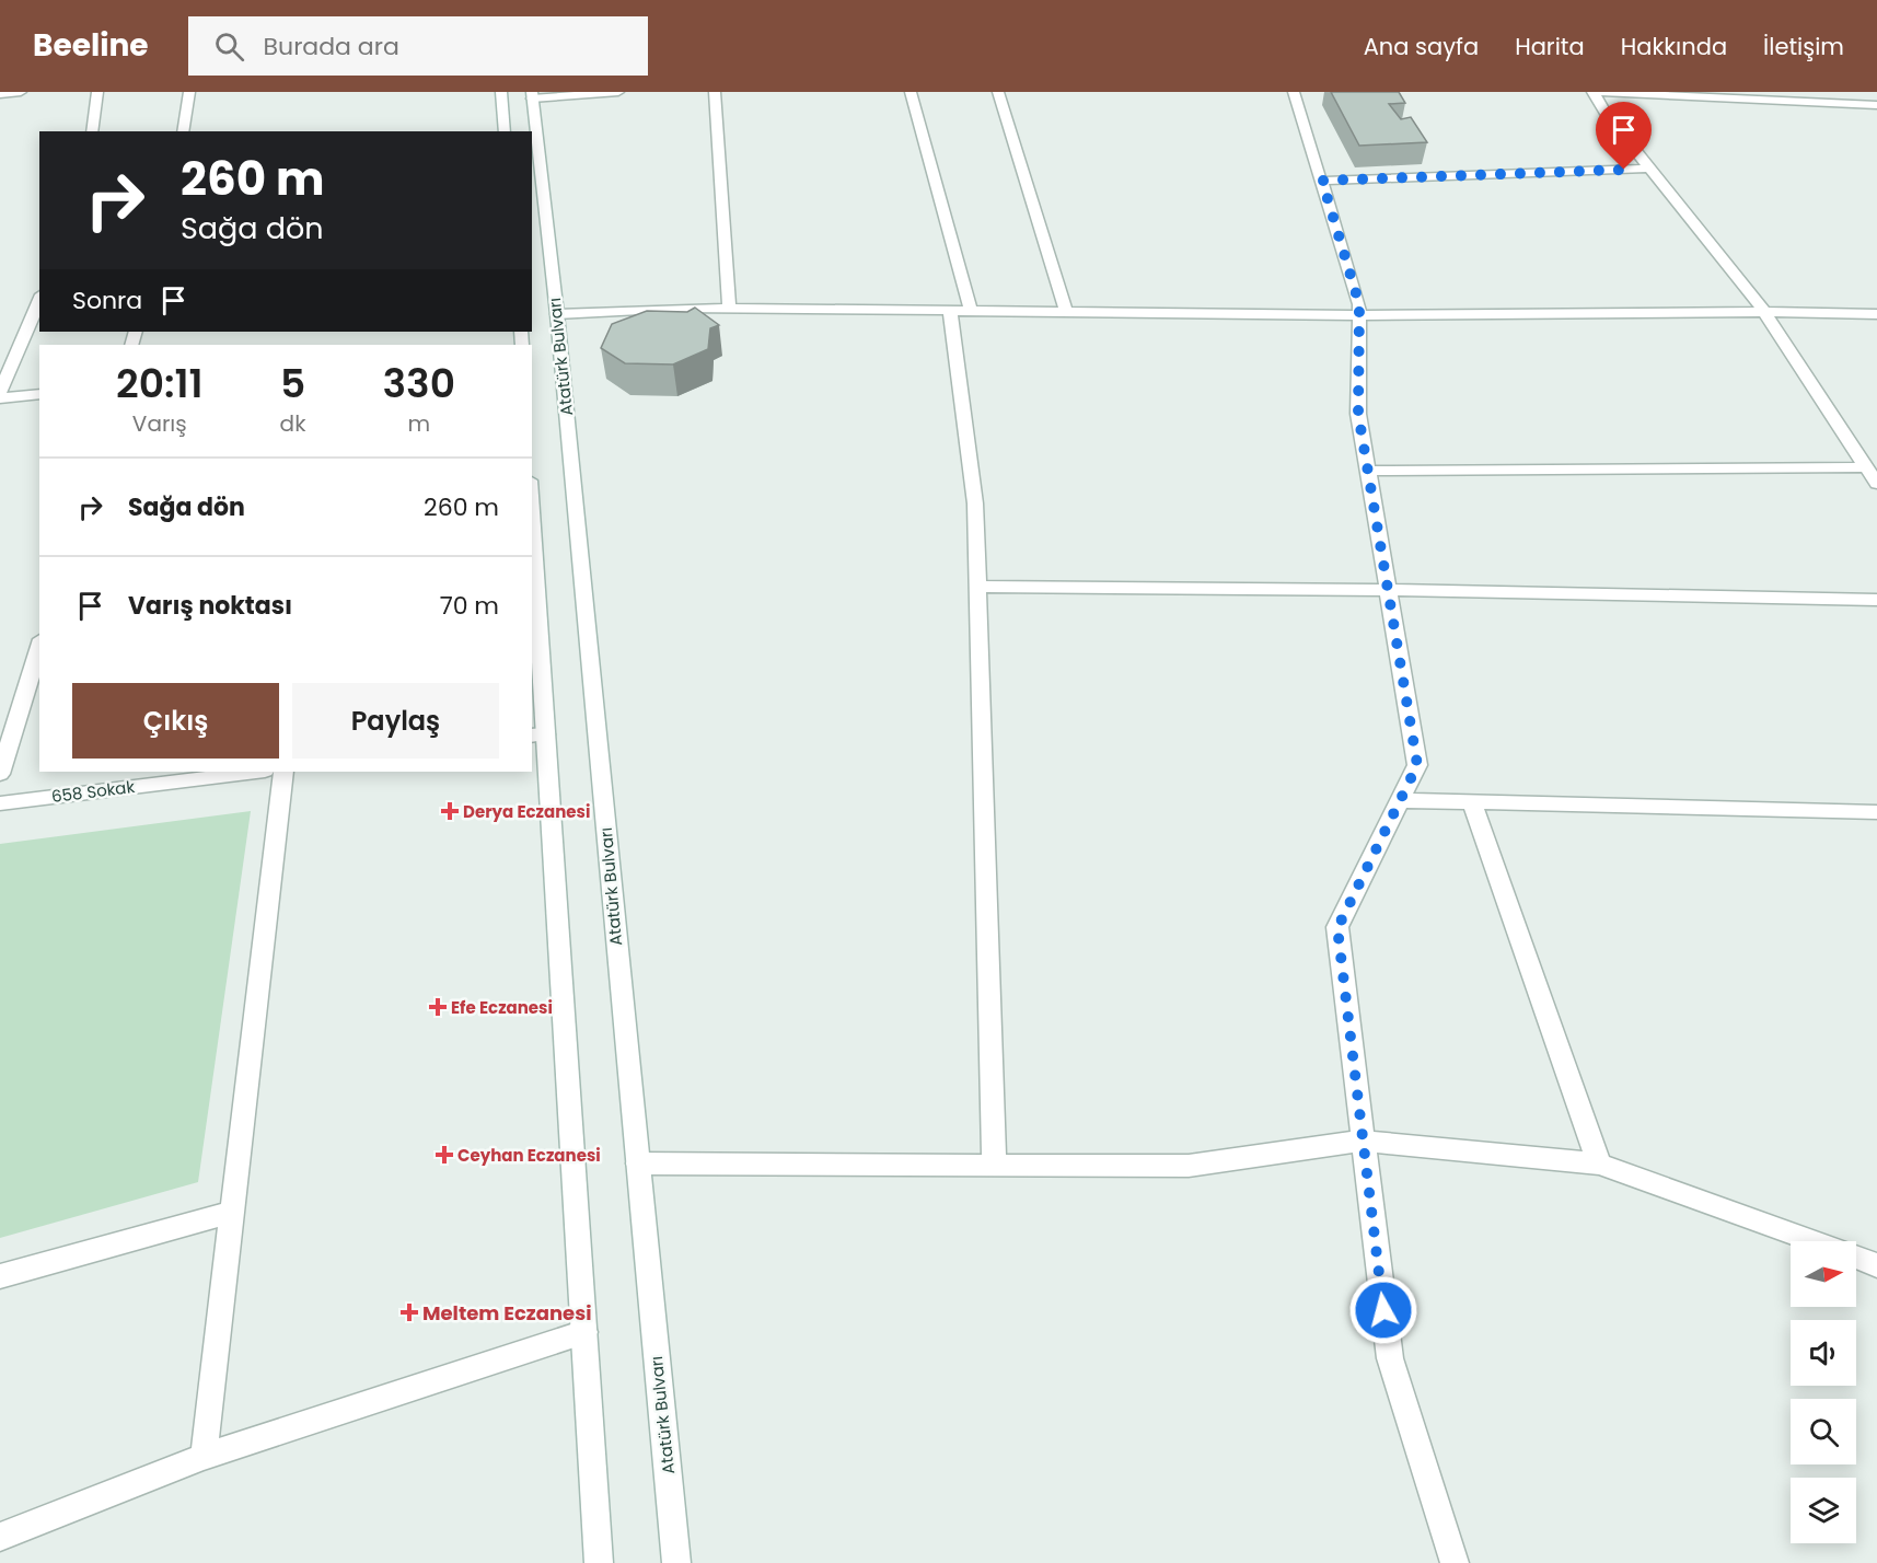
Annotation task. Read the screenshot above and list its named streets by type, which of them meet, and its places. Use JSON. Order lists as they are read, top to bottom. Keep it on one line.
{"streets":{"street":["Atatürk Bulvarı","658 Sokak"]},"places":{"health":["Derya Eczanesi","Efe Eczanesi","Ceyhan Eczanesi","Meltem Eczanesi"]},"north":"right","page":{"header":"Beeline","search":"Burada ara","nav":["Ana sayfa","Harita","Hakkında","İletişim"],"turn":["260 m","Sağa dön"],"then":"Sonra","eta":["20:11","Varış","5","dk","330","m"],"list":[{"name":"Sağa dön","value":"260 m"},{"name":"Varış noktası","value":"70 m"}],"buttons":["Çıkış","Paylaş"]}}
